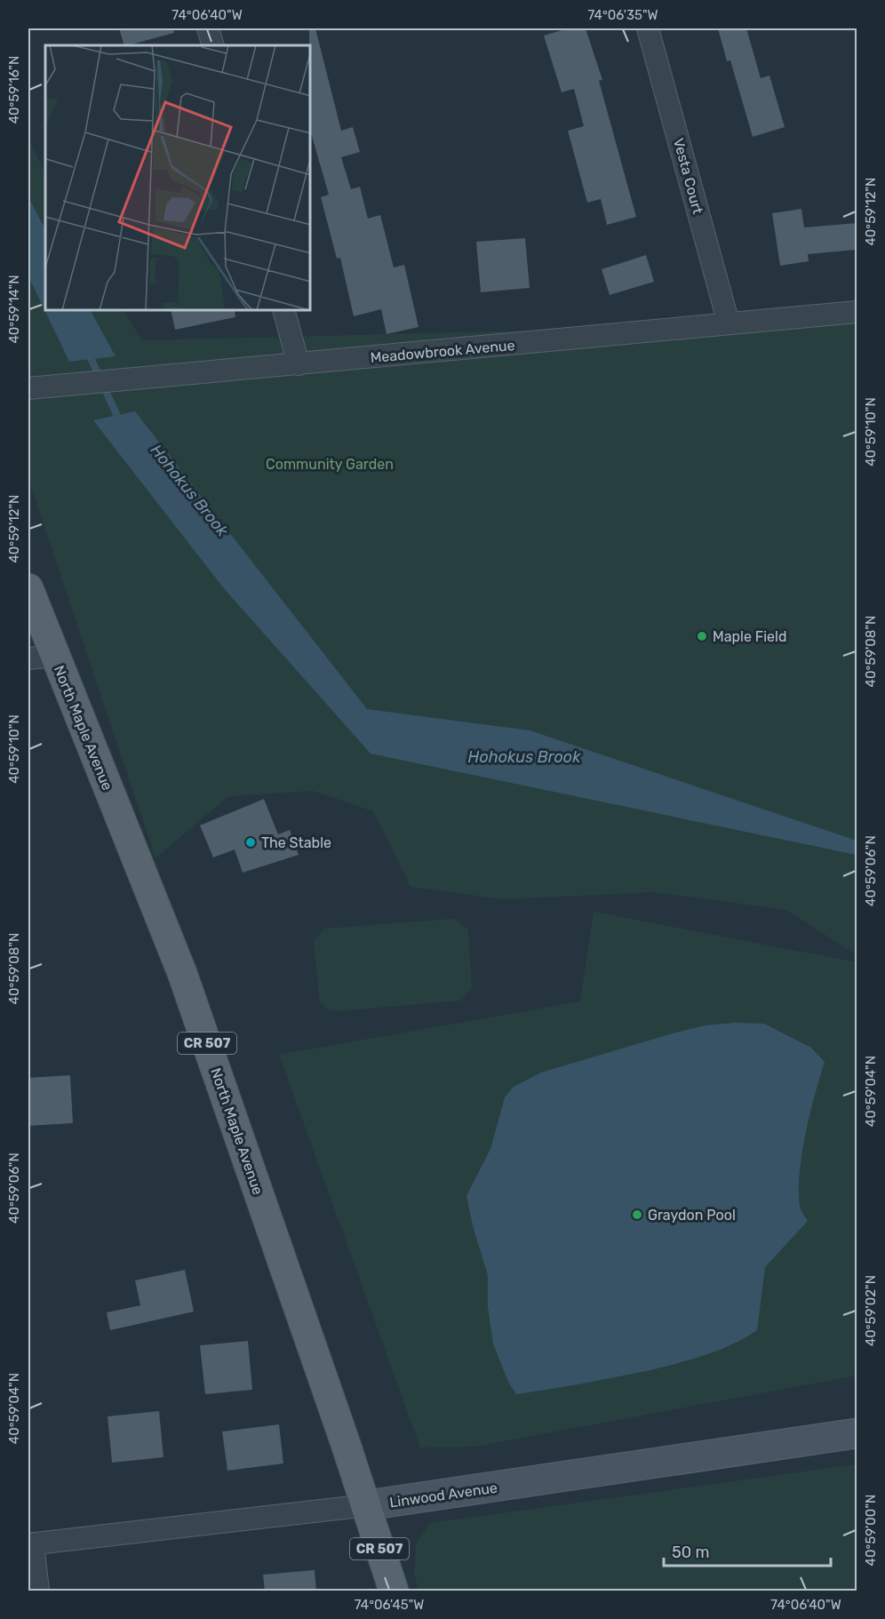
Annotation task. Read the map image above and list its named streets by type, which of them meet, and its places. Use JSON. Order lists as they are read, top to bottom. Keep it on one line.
{"streets":{"main road":["North Maple Avenue","CR 507","Linwood Avenue"],"street":["Vesta Court","Meadowbrook Avenue"]},"crossings":[["Vesta Court","Meadowbrook Avenue"],["North Maple Avenue","Linwood Avenue"]],"water":["Hohokus Brook"],"parks":["Community Garden"],"places":["Maple Field","The Stable","Graydon Pool"],"scale_bar":"50 m","coordinates":["74°06'40\"W","74°06'35\"W","40°59'16\"N","40°59'12\"N","40°59'14\"N","40°59'10\"N","40°59'08\"N","40°59'06\"N","40°59'04\"N","40°59'02\"N","40°59'00\"N","74°06'45\"W"]}
